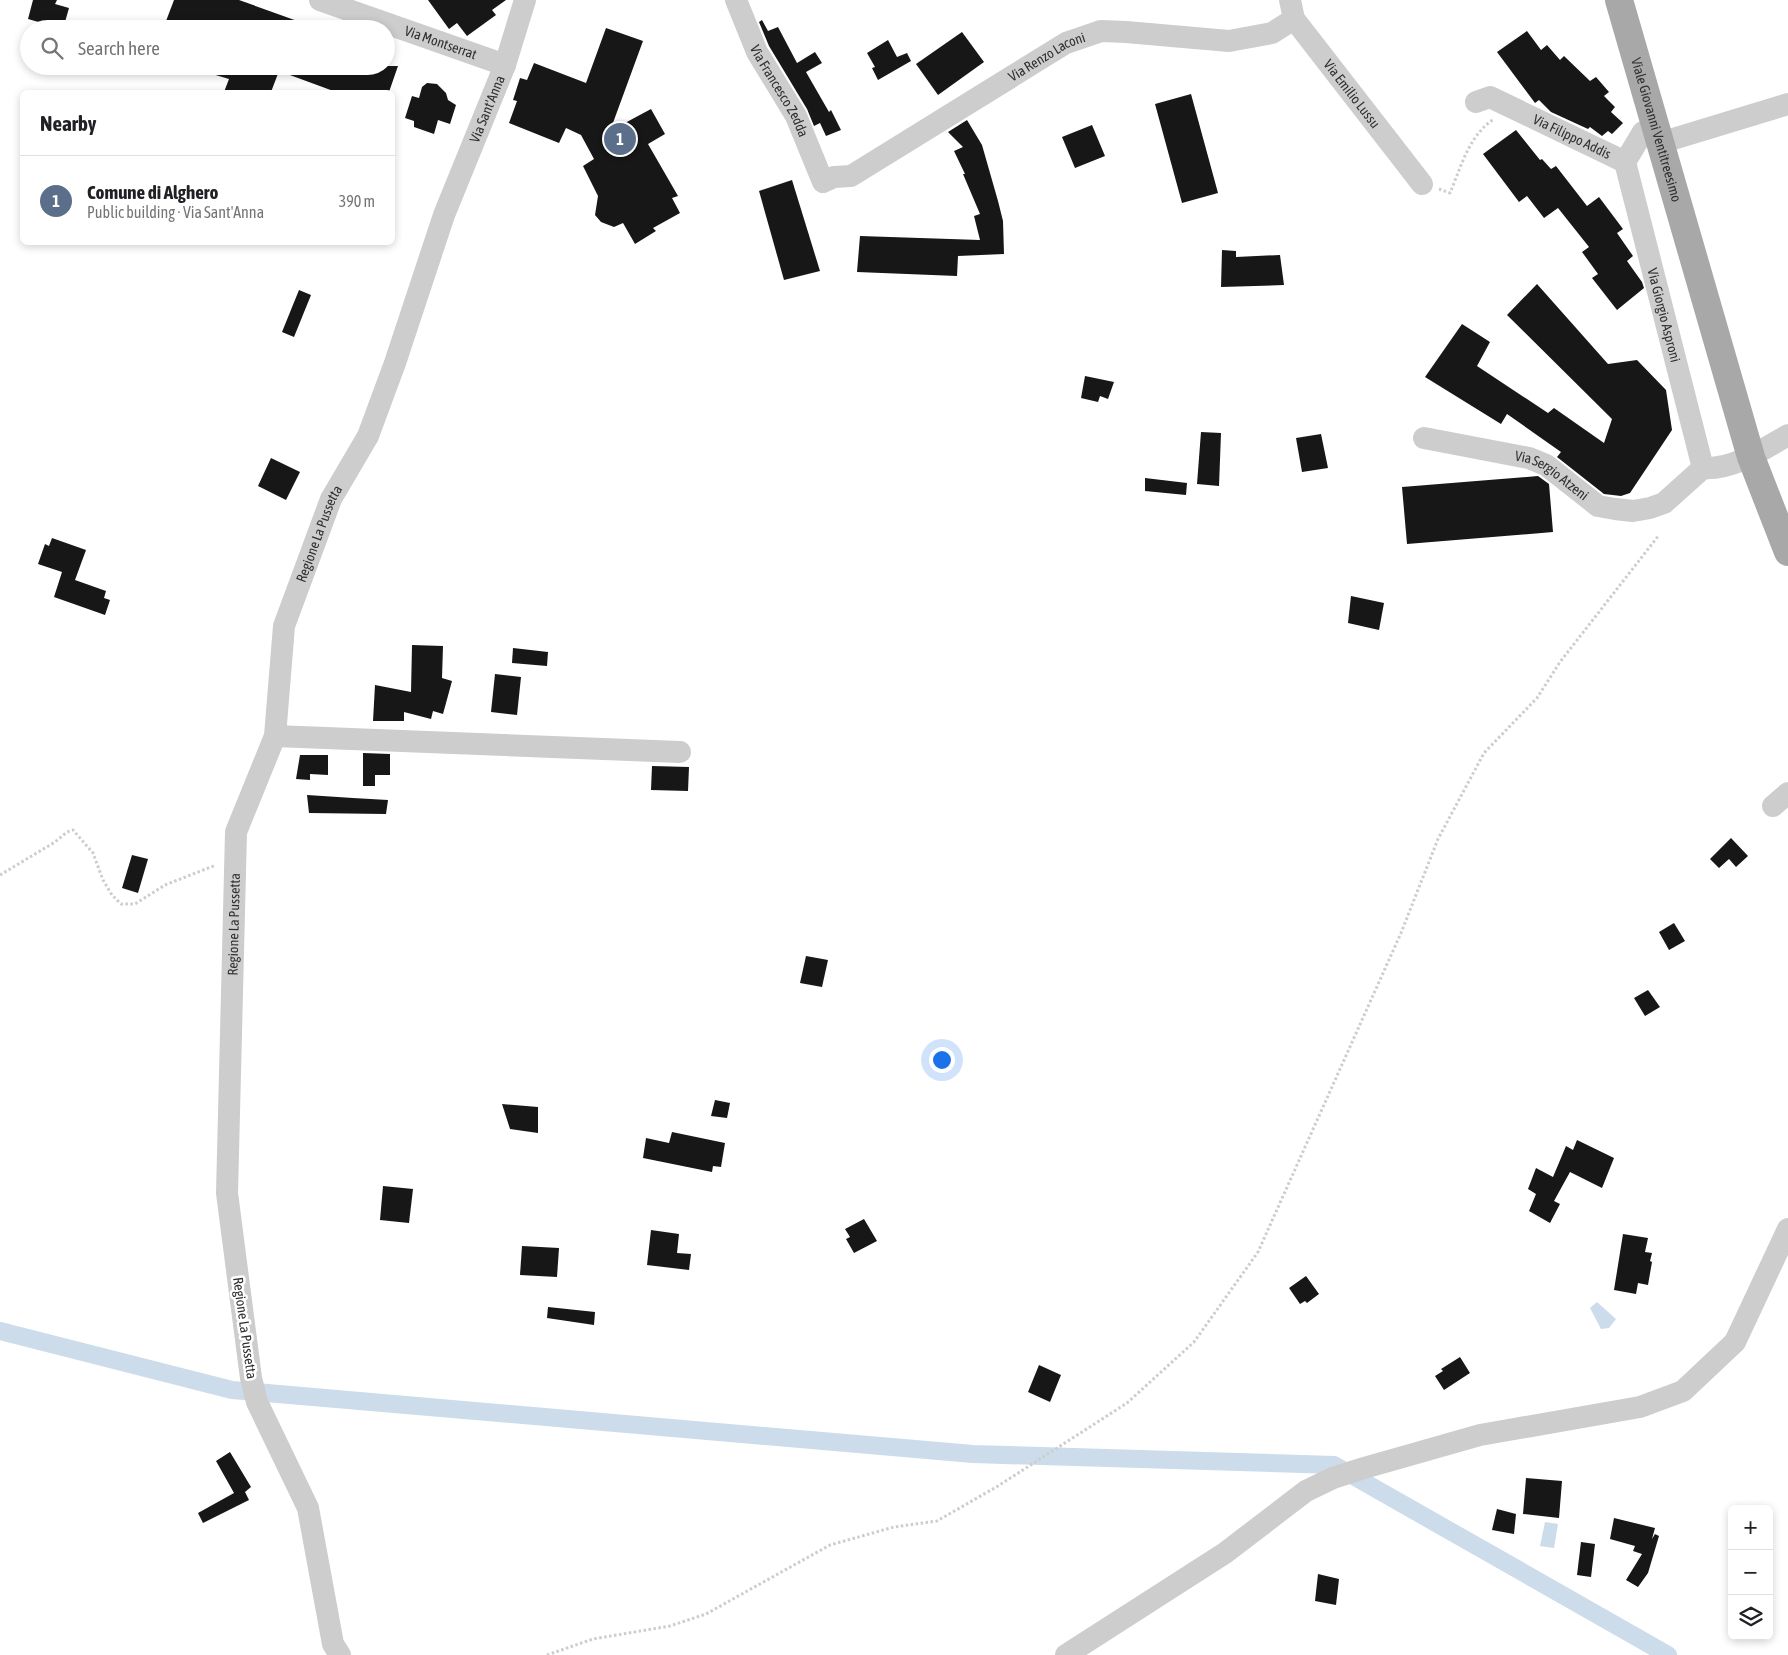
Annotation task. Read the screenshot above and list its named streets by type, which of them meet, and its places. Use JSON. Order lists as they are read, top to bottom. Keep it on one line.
{"streets":{"main road":["Viale Giovanni Ventitreesimo"],"street":["Via Montserrat","Via Renzo Laconi","Via Francesco Zedda","Via Emilio Lussu","Via Sant'Anna","Via Filippo Addis","Via Giorgio Asproni","Via Sergio Atzeni","Regione La Pussetta"]},"crossings":[["Via Montserrat","Via Sant'Anna"],["Via Renzo Laconi","Via Francesco Zedda"],["Via Renzo Laconi","Via Emilio Lussu"],["Via Sant'Anna","Regione La Pussetta"],["Viale Giovanni Ventitreesimo","Via Filippo Addis"],["Via Filippo Addis","Via Giorgio Asproni"],["Via Giorgio Asproni","Via Sergio Atzeni"]],"page":{"search":"Search here","heading":"Nearby","pins":"1","list":[{"mark":"1","name":"Comune di Alghero","note":"Public building · Via Sant'Anna","value":"390 m"}],"map_buttons":["+","−"]}}
